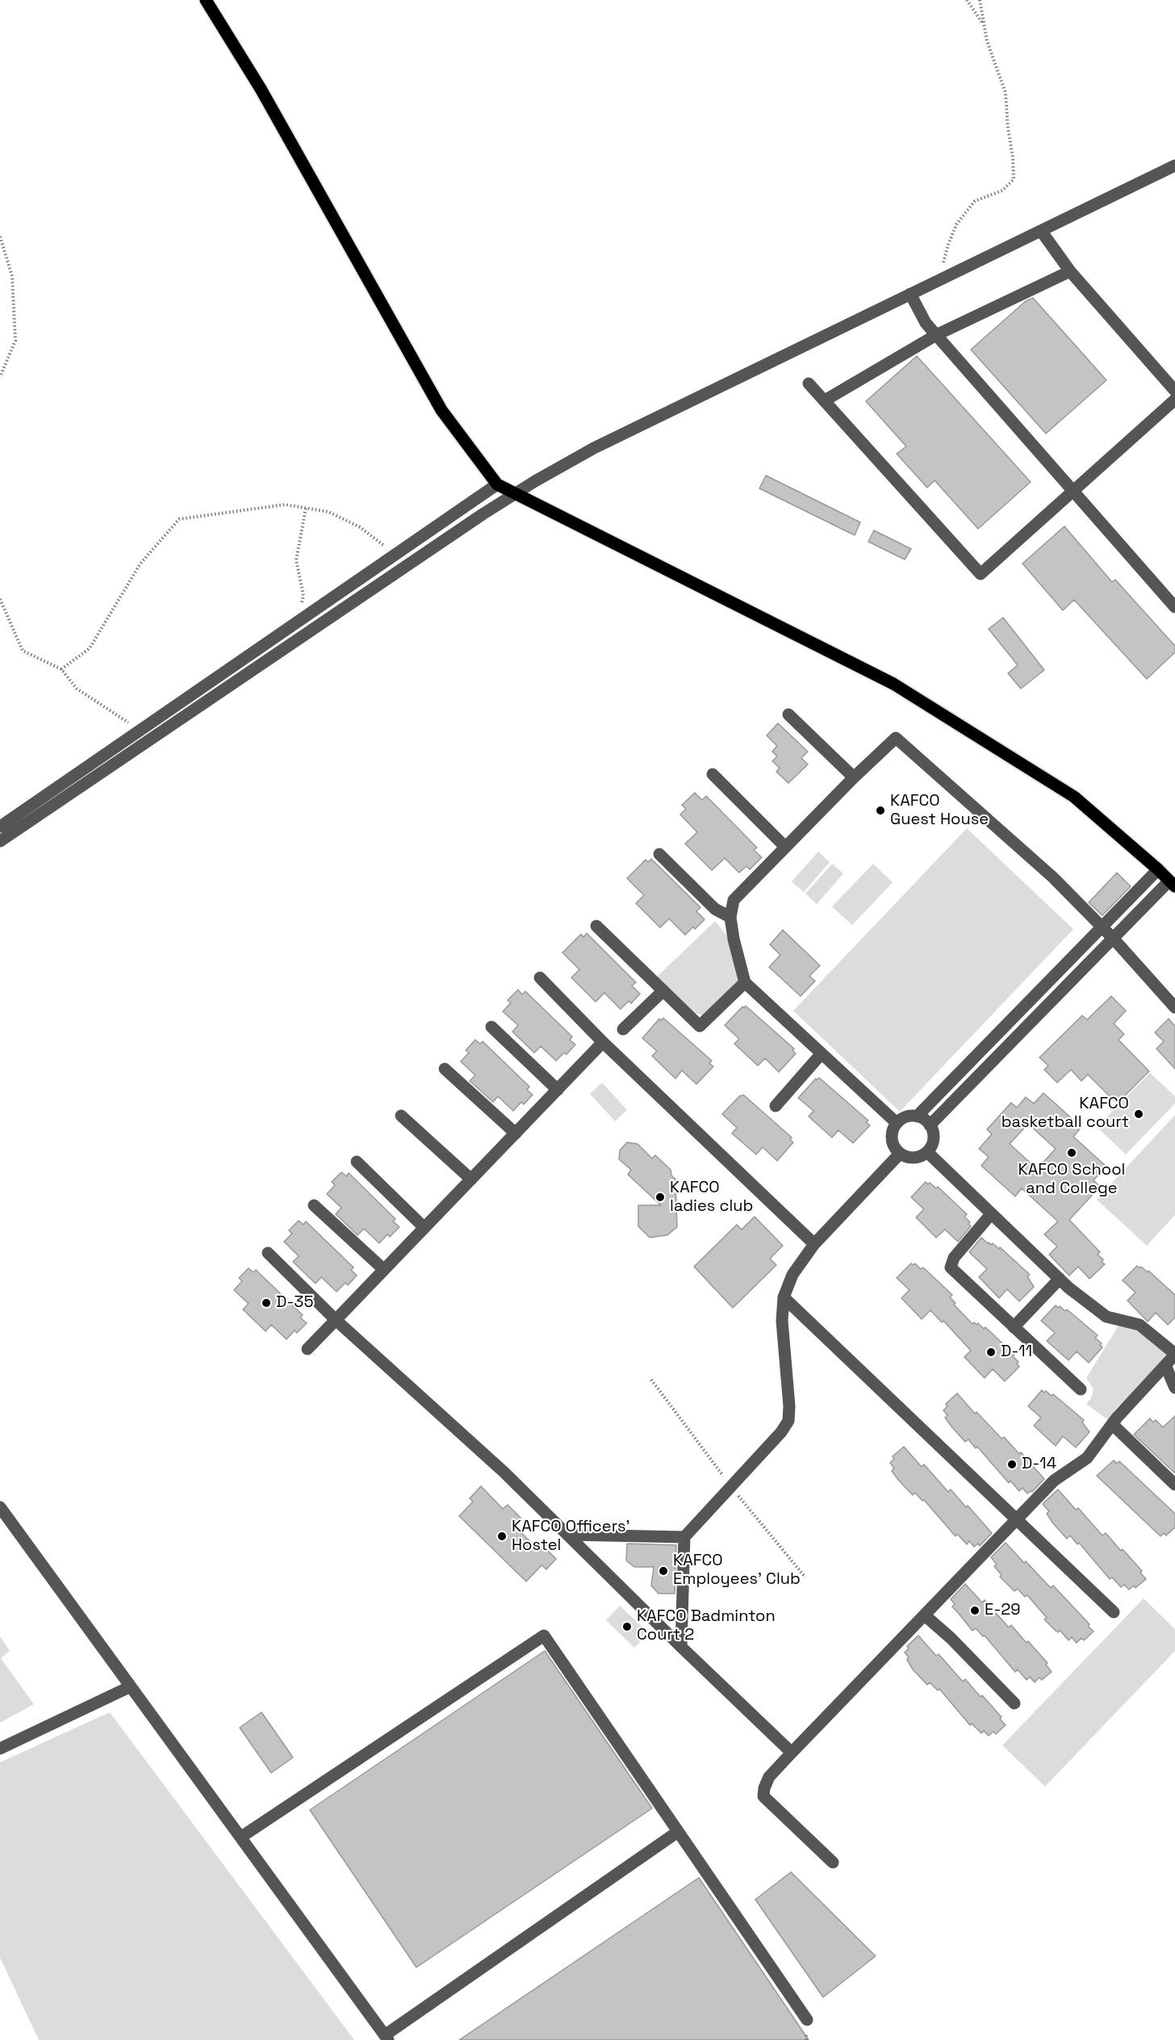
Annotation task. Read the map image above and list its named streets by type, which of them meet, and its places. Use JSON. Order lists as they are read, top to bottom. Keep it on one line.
{"places":["KAFCO Guest House","KAFCO basketball court","KAFCO School and College","KAFCO ladies club","D-35","D-11","D-14","KAFCO Officers' Hostel","KAFCO Employees' Club","E-29","KAFCO Badminton Court 2"]}
